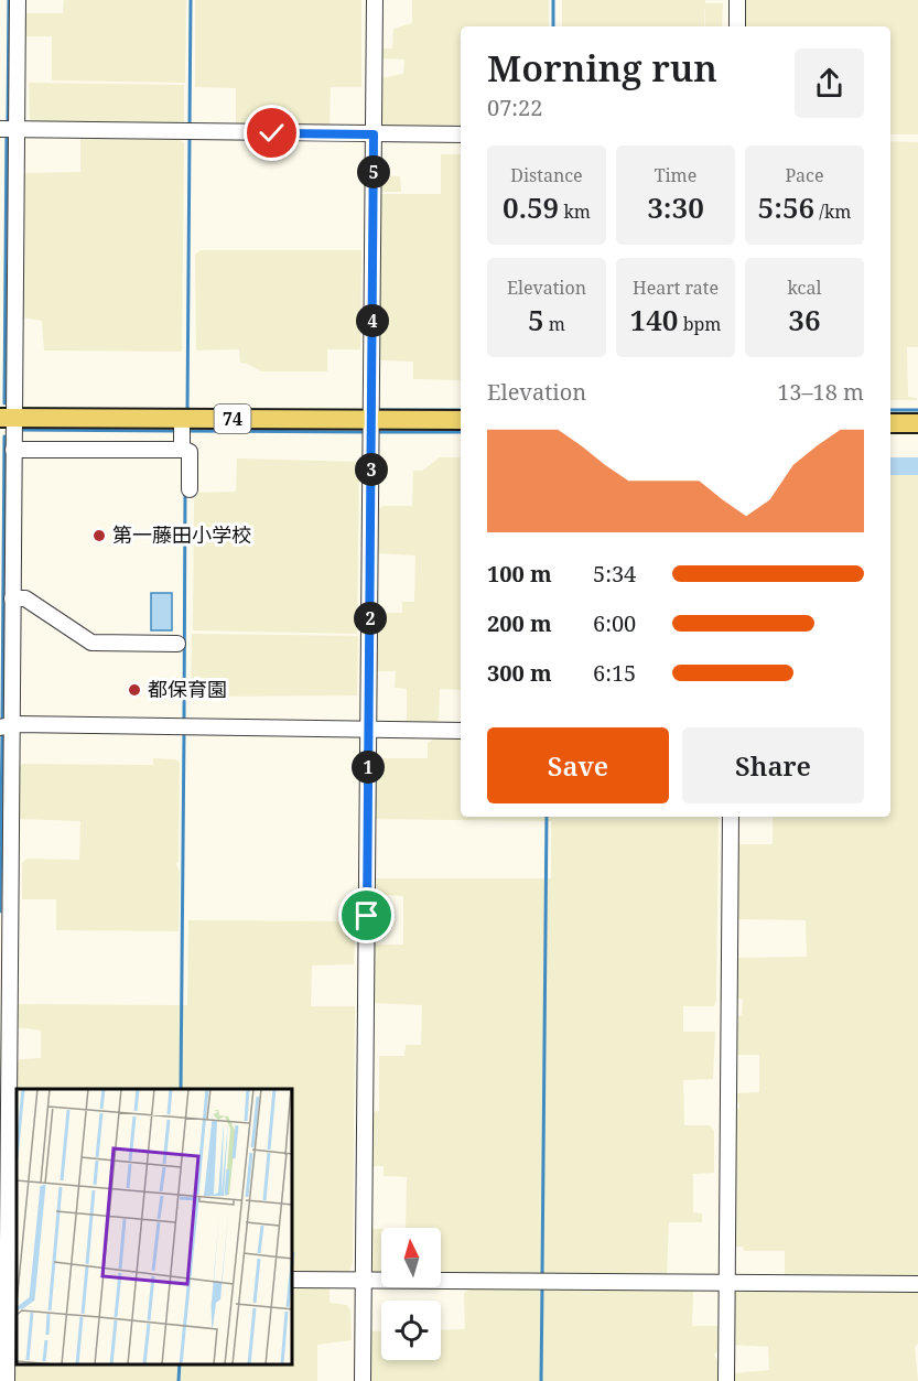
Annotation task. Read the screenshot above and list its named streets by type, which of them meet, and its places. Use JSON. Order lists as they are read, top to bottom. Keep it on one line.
{"streets":{"main road":["74"]},"places":["第一藤田小学校","都保育園"],"north":"top","page":{"heading":["Morning run","07:22"],"stats":[["Distance","0.59 km"],["Time","3:30"],["Pace","5:56 /km"],["Elevation","5 m"],["Heart rate","140 bpm"],["kcal","36"]],"pins":["5","4","3","2","1"],"chart":["Elevation","13–18 m"],"list":[{"name":"100 m","note":"5:34"},{"name":"200 m","note":"6:00"},{"name":"300 m","note":"6:15"}],"buttons":["Save","Share"]}}
